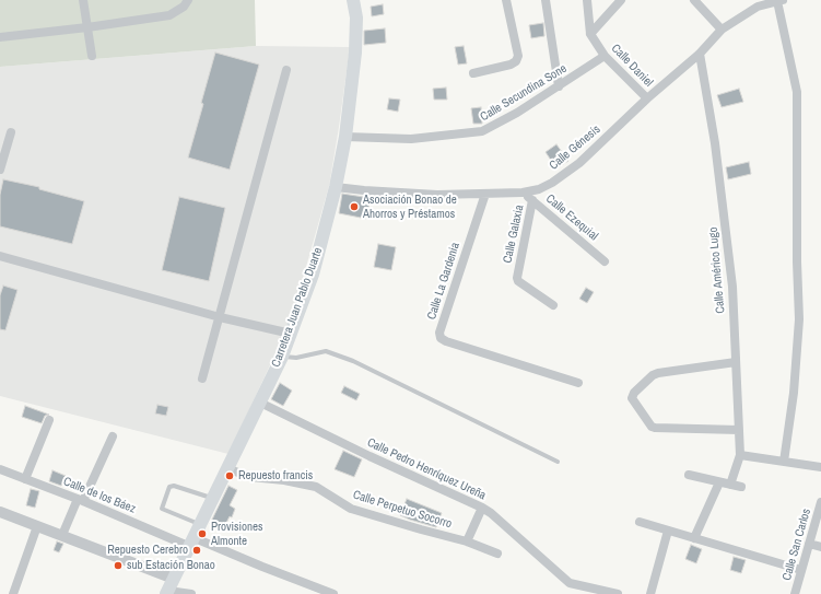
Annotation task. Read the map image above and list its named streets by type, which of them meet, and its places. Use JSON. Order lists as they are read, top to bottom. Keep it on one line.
{"streets":{"main road":["Carretera Juan Pablo Duarte"],"street":["Calle Daniel","Calle Secundina Sone","Calle Génesis","Calle Ezequial","Calle Galaxia","Calle Américo Lugo","Calle La Gardenia","Calle Pedro Henríquez Ureña","Calle de los Báez","Calle Perpetuo Socorro","Calle San Carlos"]},"crossings":[["Calle Daniel","Calle Secundina Sone"],["Calle Daniel","Calle Génesis"],["Calle Secundina Sone","Carretera Juan Pablo Duarte"],["Calle Génesis","Calle Ezequial"],["Calle Génesis","Calle Américo Lugo"],["Calle Génesis","Calle La Gardenia"],["Calle Génesis","Carretera Juan Pablo Duarte"],["Calle Ezequial","Calle Galaxia"],["Carretera Juan Pablo Duarte","Calle Pedro Henríquez Ureña"],["Carretera Juan Pablo Duarte","Calle de los Báez"],["Carretera Juan Pablo Duarte","Calle Perpetuo Socorro"]],"places":["Asociación Bonao de Ahorros y Préstamos","Repuesto francis","Provisiones Almonte","Repuesto Cerebro","sub Estación Bonao"]}
